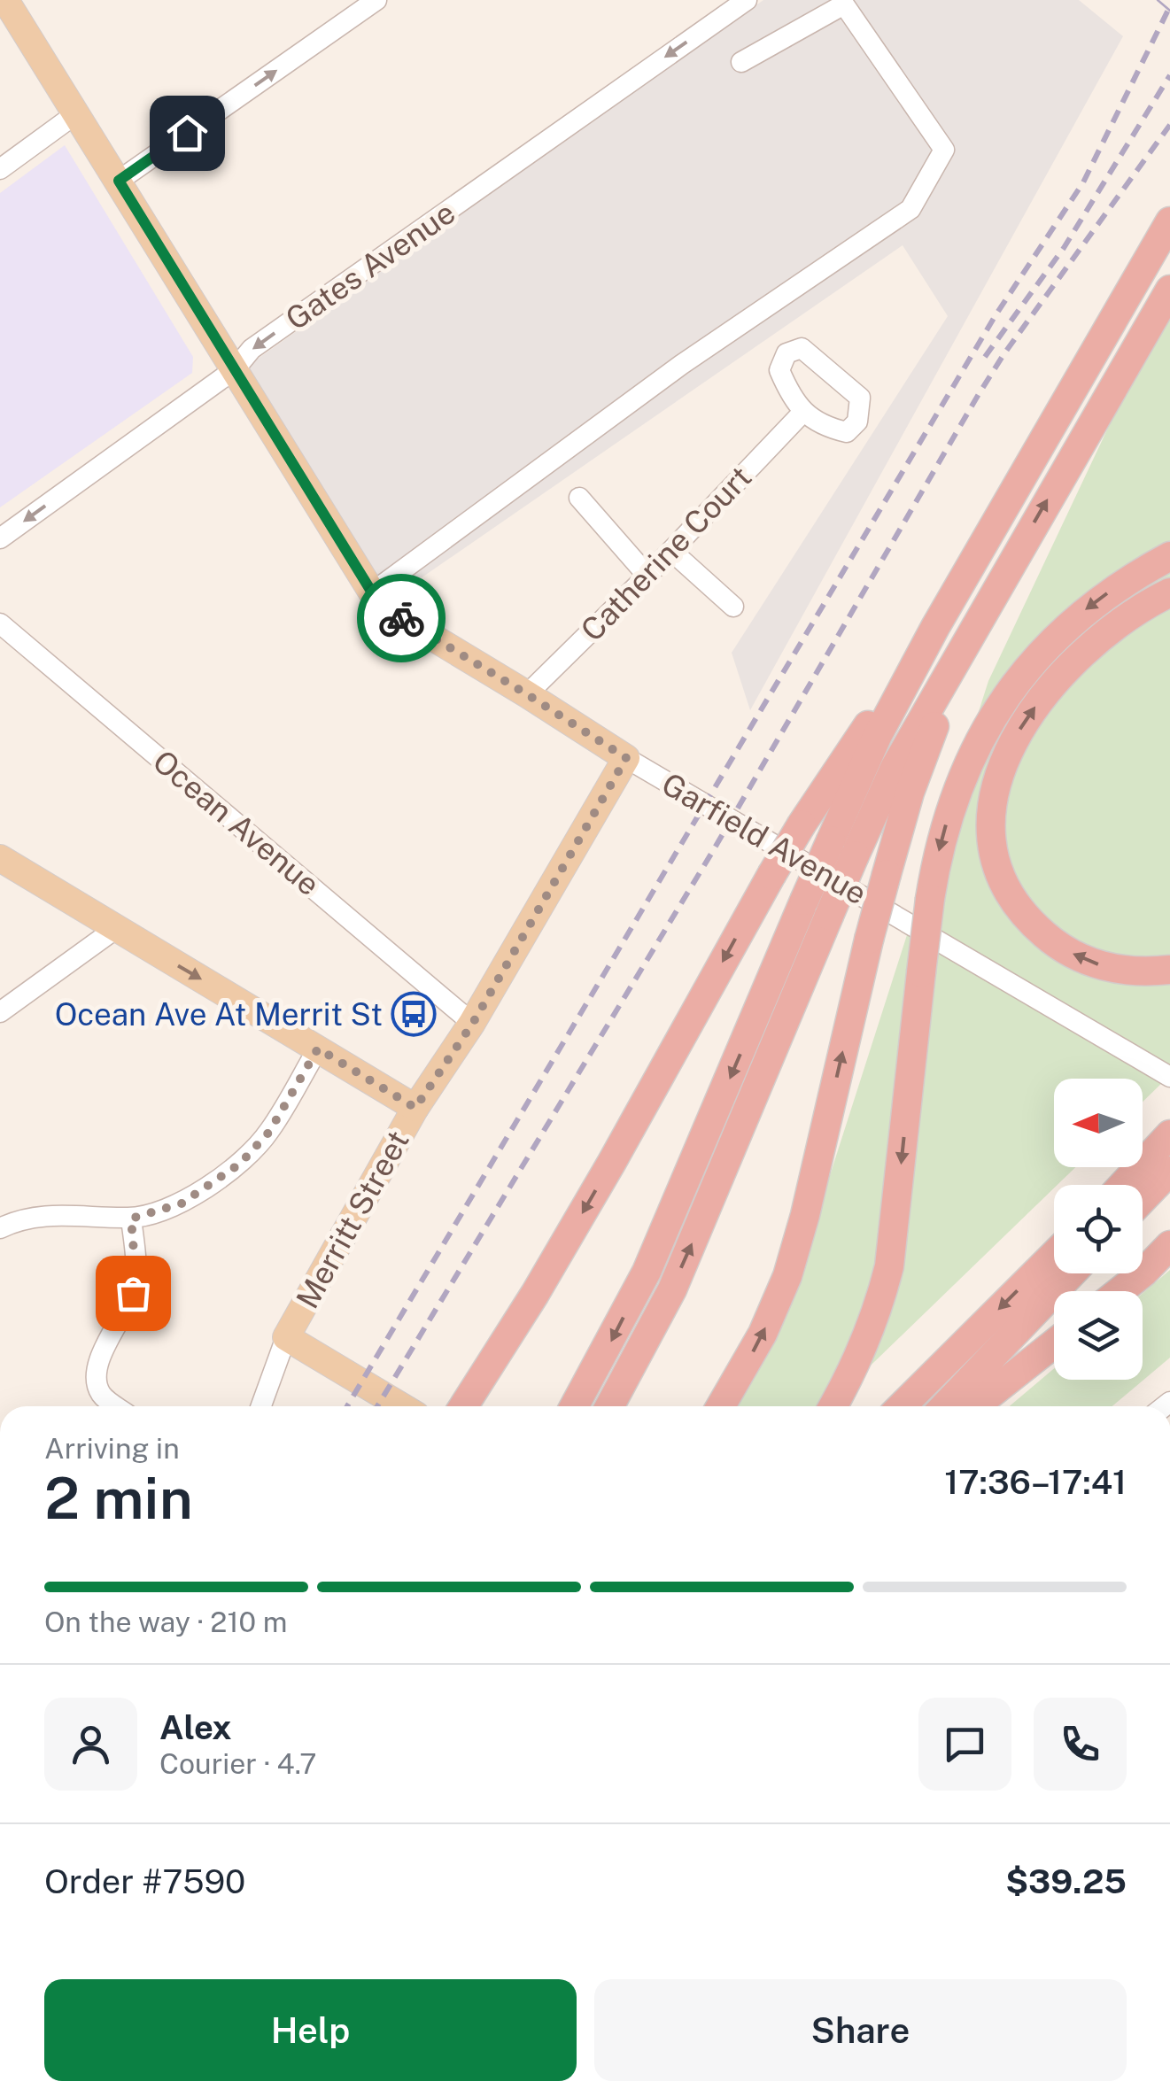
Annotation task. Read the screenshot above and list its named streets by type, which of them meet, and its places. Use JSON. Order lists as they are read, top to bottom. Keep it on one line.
{"streets":{"main road":["Garfield Avenue","Merritt Street"],"street":["Gates Avenue","Catherine Court","Ocean Avenue"]},"crossings":[["Gates Avenue","Garfield Avenue"],["Catherine Court","Garfield Avenue"],["Ocean Avenue","Merritt Street"],["Garfield Avenue","Merritt Street"]],"one_way":["Gates Avenue"],"places":{"bus stop":["Ocean Ave At Merrit St"]},"north":"left","page":{"heading":["2 min","Arriving in","17:36–17:41"],"panel":["Alex","Courier · 4.7","Order #7590","$39.25"],"bar":"On the way · 210 m","buttons":["Help","Share"]}}
